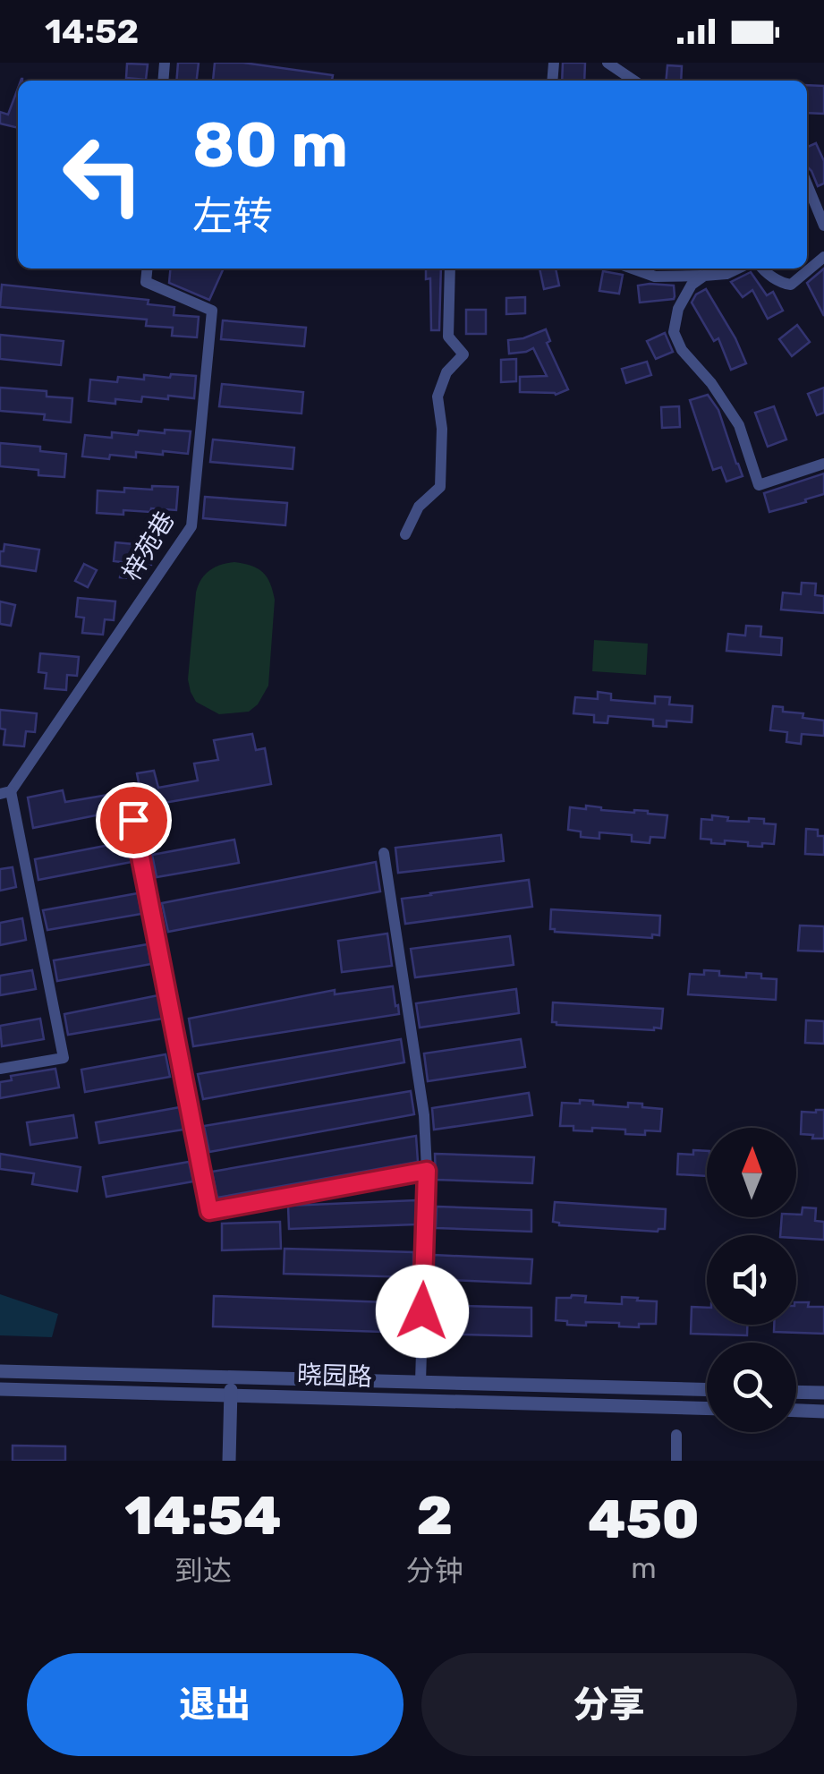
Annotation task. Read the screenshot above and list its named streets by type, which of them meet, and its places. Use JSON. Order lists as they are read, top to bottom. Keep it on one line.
{"streets":{"street":["梓苑巷","晓园路"]},"north":"top","page":{"status":"14:52","turn":["80 m","左转"],"eta":["14:54","到达","2","分钟","450","m"],"buttons":["退出","分享"]}}
